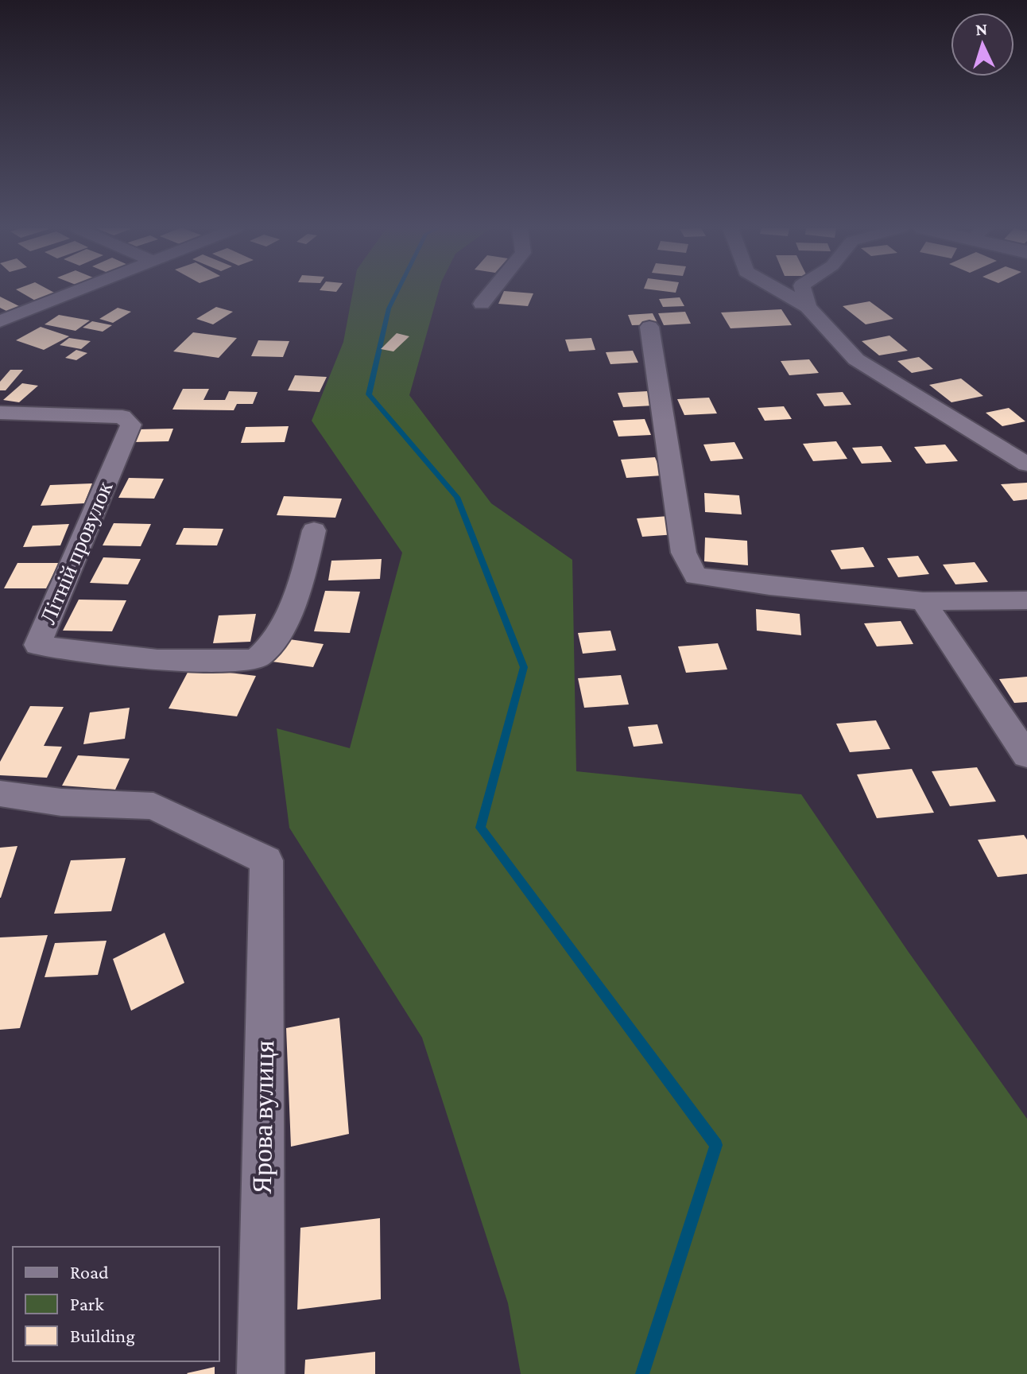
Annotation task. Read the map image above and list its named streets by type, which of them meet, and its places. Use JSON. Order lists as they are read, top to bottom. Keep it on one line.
{"streets":{"street":["Літній провулок","Ярова вулиця"]},"legend":["Road","Park","Building"],"north":"top"}
